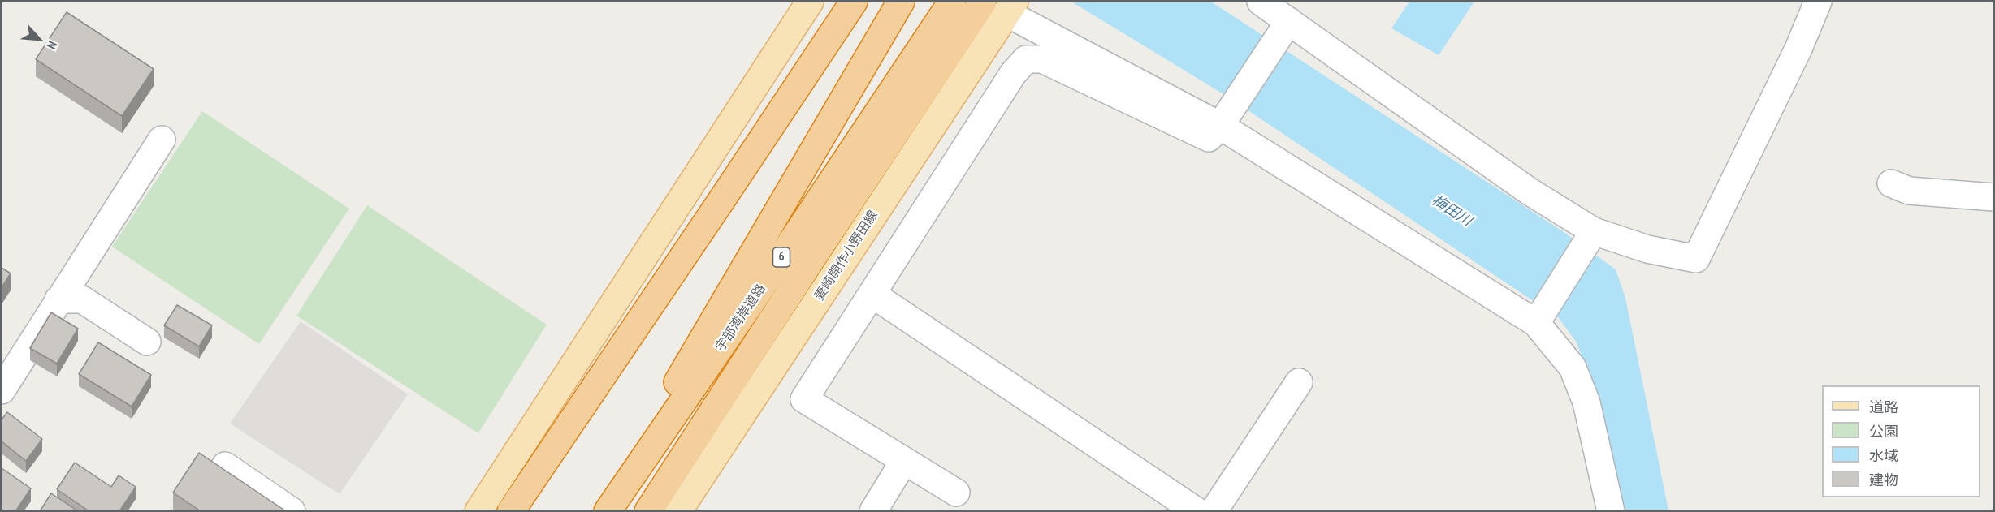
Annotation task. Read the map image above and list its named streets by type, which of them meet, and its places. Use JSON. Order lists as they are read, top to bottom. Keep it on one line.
{"streets":{"highway":["6","宇部湾岸道路"],"main road":["妻崎開作小野田線"]},"water":["梅田川"],"legend":["道路","公園","水域","建物"],"north":"bottom right"}
